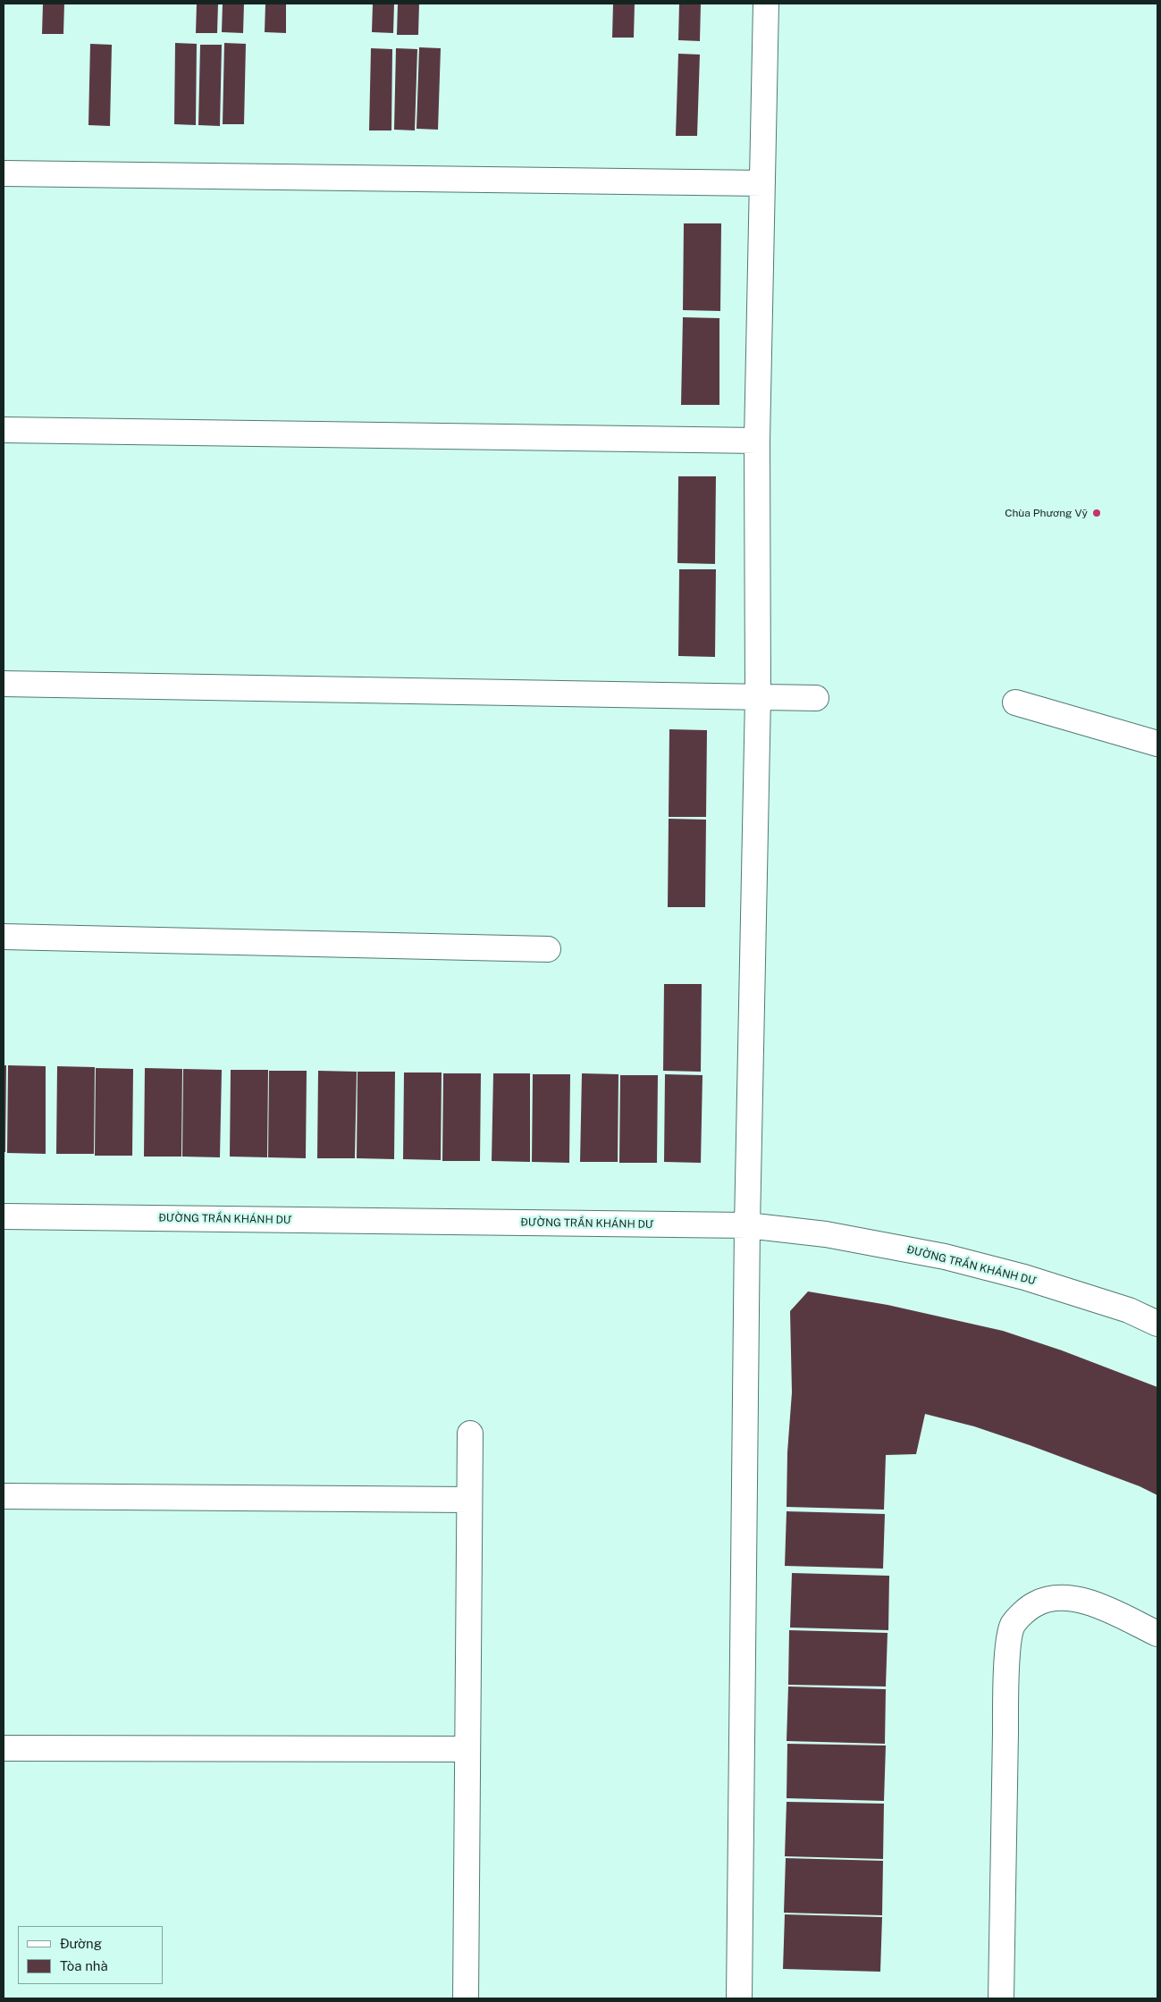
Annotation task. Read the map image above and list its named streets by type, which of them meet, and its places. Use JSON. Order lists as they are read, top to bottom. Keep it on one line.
{"streets":{"street":["ĐƯỜNG TRẦN KHÁNH DƯ"]},"places":["Chùa Phương Vỹ"],"legend":["Đường","Tòa nhà"]}
